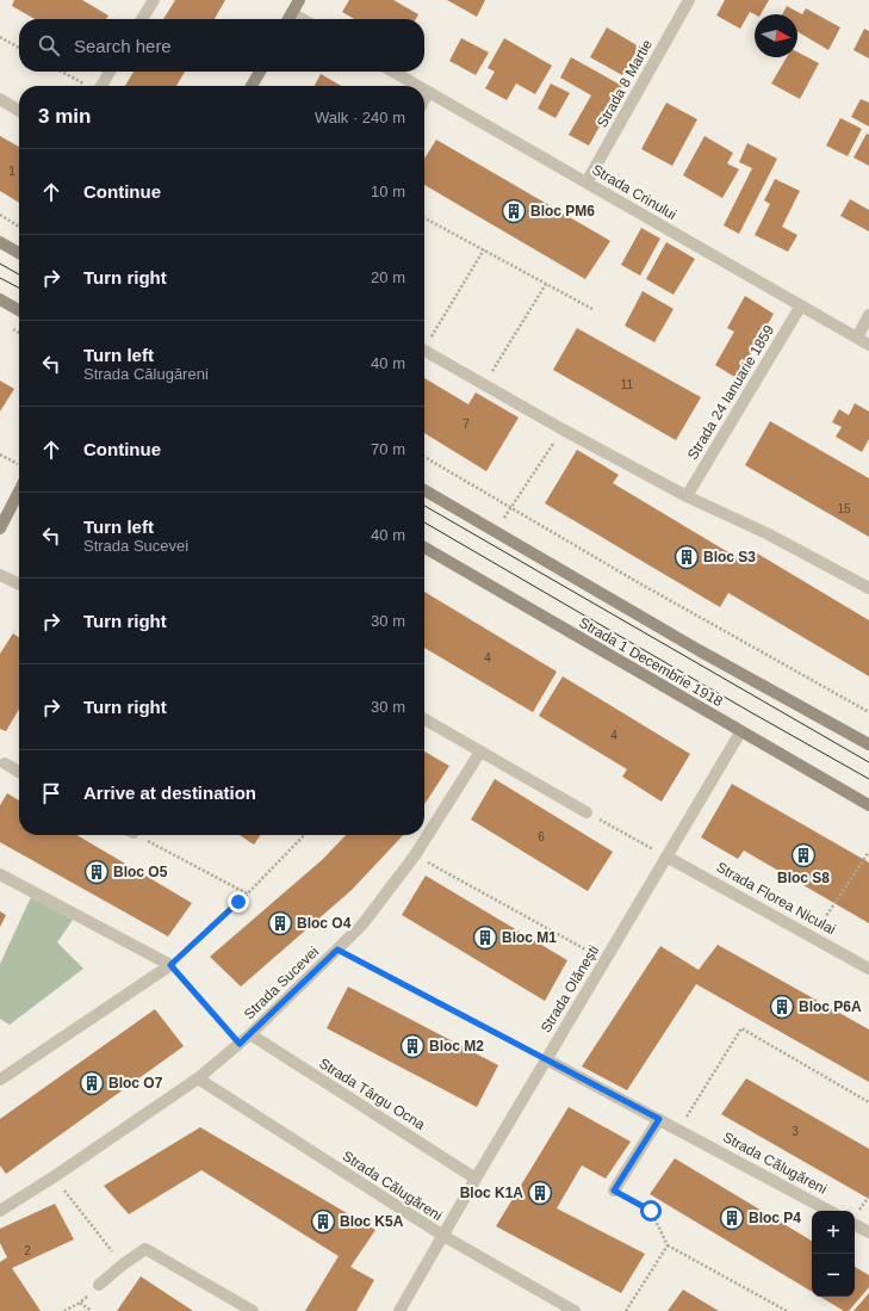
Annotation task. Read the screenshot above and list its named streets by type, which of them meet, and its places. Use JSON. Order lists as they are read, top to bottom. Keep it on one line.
{"streets":{"main road":["Strada 1 Decembrie 1918"],"street":["Strada 8 Martie","Strada Crinului","Strada 24 Ianuarie 1859","Strada Florea Niculai","Strada Sucevei","Strada Olănești","Strada Târgu Ocna","Strada Călugăreni"]},"crossings":[["Strada 8 Martie","Strada Crinului"],["Strada Crinului","Strada 24 Ianuarie 1859"],["Strada 1 Decembrie 1918","Strada Olănești"],["Strada Florea Niculai","Strada Olănești"],["Strada Sucevei","Strada Târgu Ocna"],["Strada Sucevei","Strada Călugăreni"],["Strada Olănești","Strada Târgu Ocna"],["Strada Olănești","Strada Călugăreni"]],"places":{"building":["Bloc PM6","Bloc S3","Bloc S8","Bloc O5","Bloc O4","Bloc M1","Bloc P6A","Bloc M2","Bloc O7","Bloc K1A","Bloc P4","Bloc K5A"]},"house_numbers":["1","11","7","15","4","4","6","3","2"],"north":"right","page":{"search":"Search here","heading":["3 min","Walk · 240 m"],"list":[["Continue","10 m"],["Turn right","20 m"],["Turn left","Strada Călugăreni","40 m"],["Continue","70 m"],["Turn left","Strada Sucevei","40 m"],["Turn right","30 m"],["Turn right","30 m"],"Arrive at destination"],"map_buttons":["+","−"]}}
